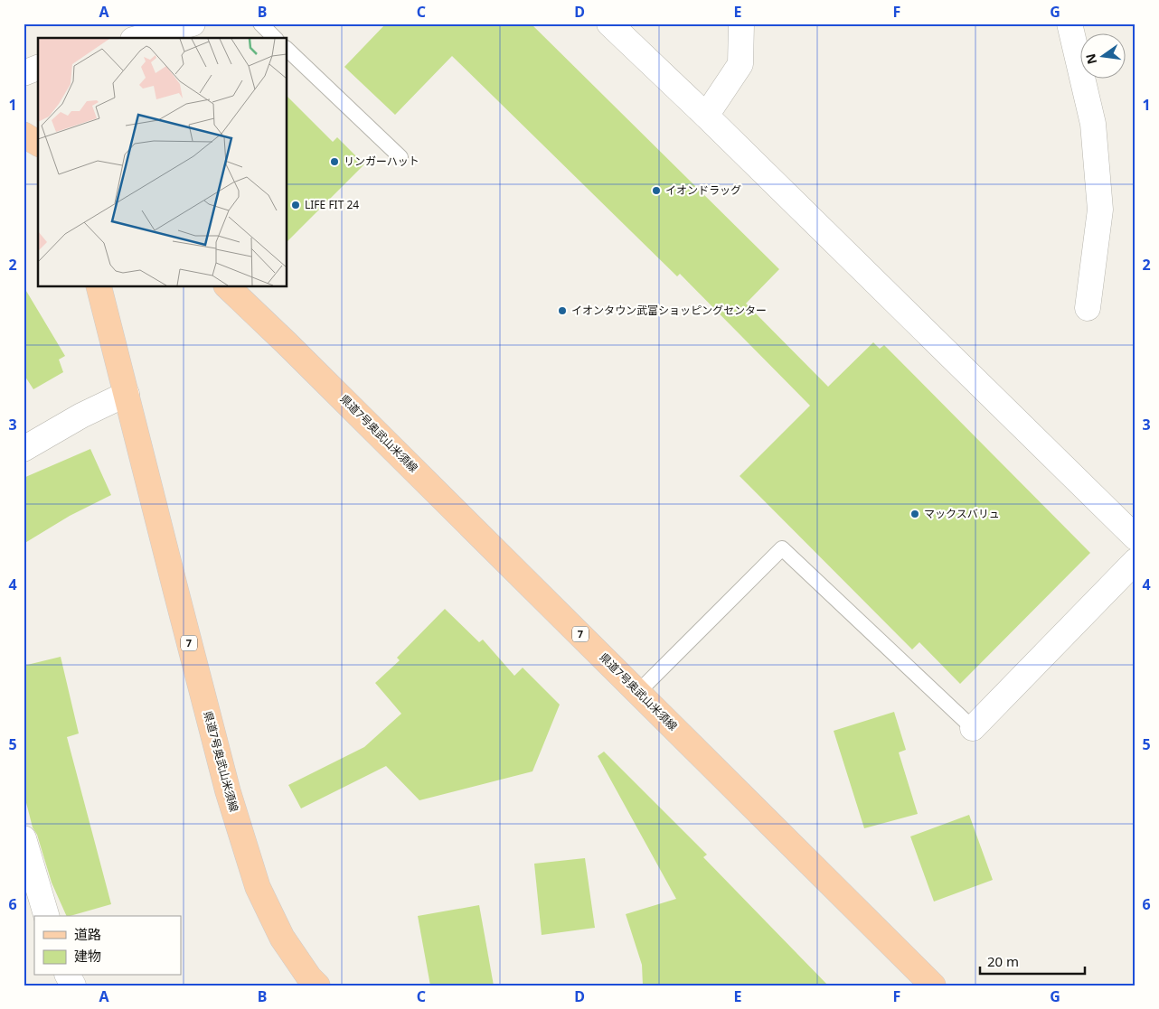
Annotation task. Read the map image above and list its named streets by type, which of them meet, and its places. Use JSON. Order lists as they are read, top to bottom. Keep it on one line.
{"streets":{"main road":["県道7号奥武山米須線","7"]},"places":["リンガーハット","イオンドラッグ","LIFE FIT 24","イオンタウン武富ショッピングセンター","マックスバリュ"],"legend":["道路","建物"],"scale_bar":"20 m","north":"left","grid":{"columns":["A","B","C","D","E","F","G"],"rows":["1","2","3","4","5","6"]}}
